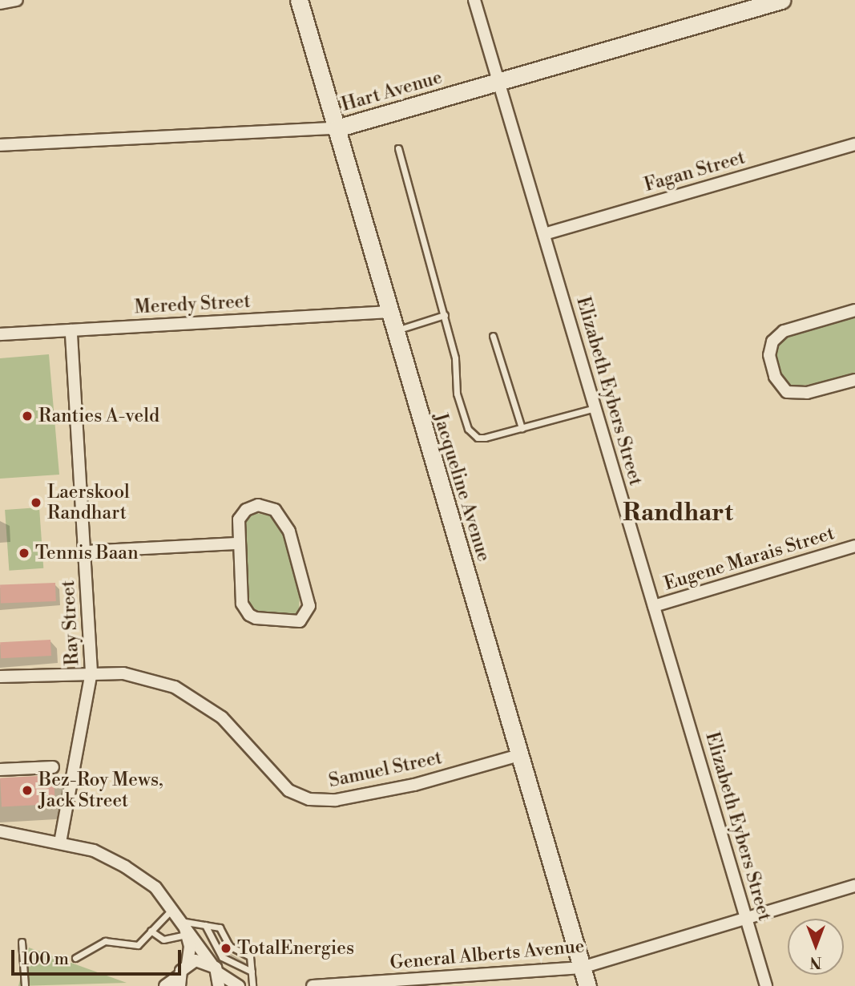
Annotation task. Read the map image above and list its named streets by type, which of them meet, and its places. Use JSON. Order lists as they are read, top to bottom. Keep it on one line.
{"streets":{"street":["Hart Avenue","Fagan Street","Meredy Street","Elizabeth Eybers Street","Jacqueline Avenue","Eugene Marais Street","Ray Street","Samuel Street","General Alberts Avenue"]},"crossings":[["Hart Avenue","Elizabeth Eybers Street"],["Hart Avenue","Jacqueline Avenue"],["Fagan Street","Elizabeth Eybers Street"],["Meredy Street","Jacqueline Avenue"],["Meredy Street","Ray Street"],["Elizabeth Eybers Street","Eugene Marais Street"],["Elizabeth Eybers Street","General Alberts Avenue"],["Jacqueline Avenue","Samuel Street"],["Jacqueline Avenue","General Alberts Avenue"],["Ray Street","Samuel Street"]],"districts":["Randhart"],"places":["Ranties A-veld","Laerskool Randhart","Tennis Baan","Bez-Roy Mews, Jack Street","TotalEnergies"],"scale_bar":"100 m","north":"bottom"}
